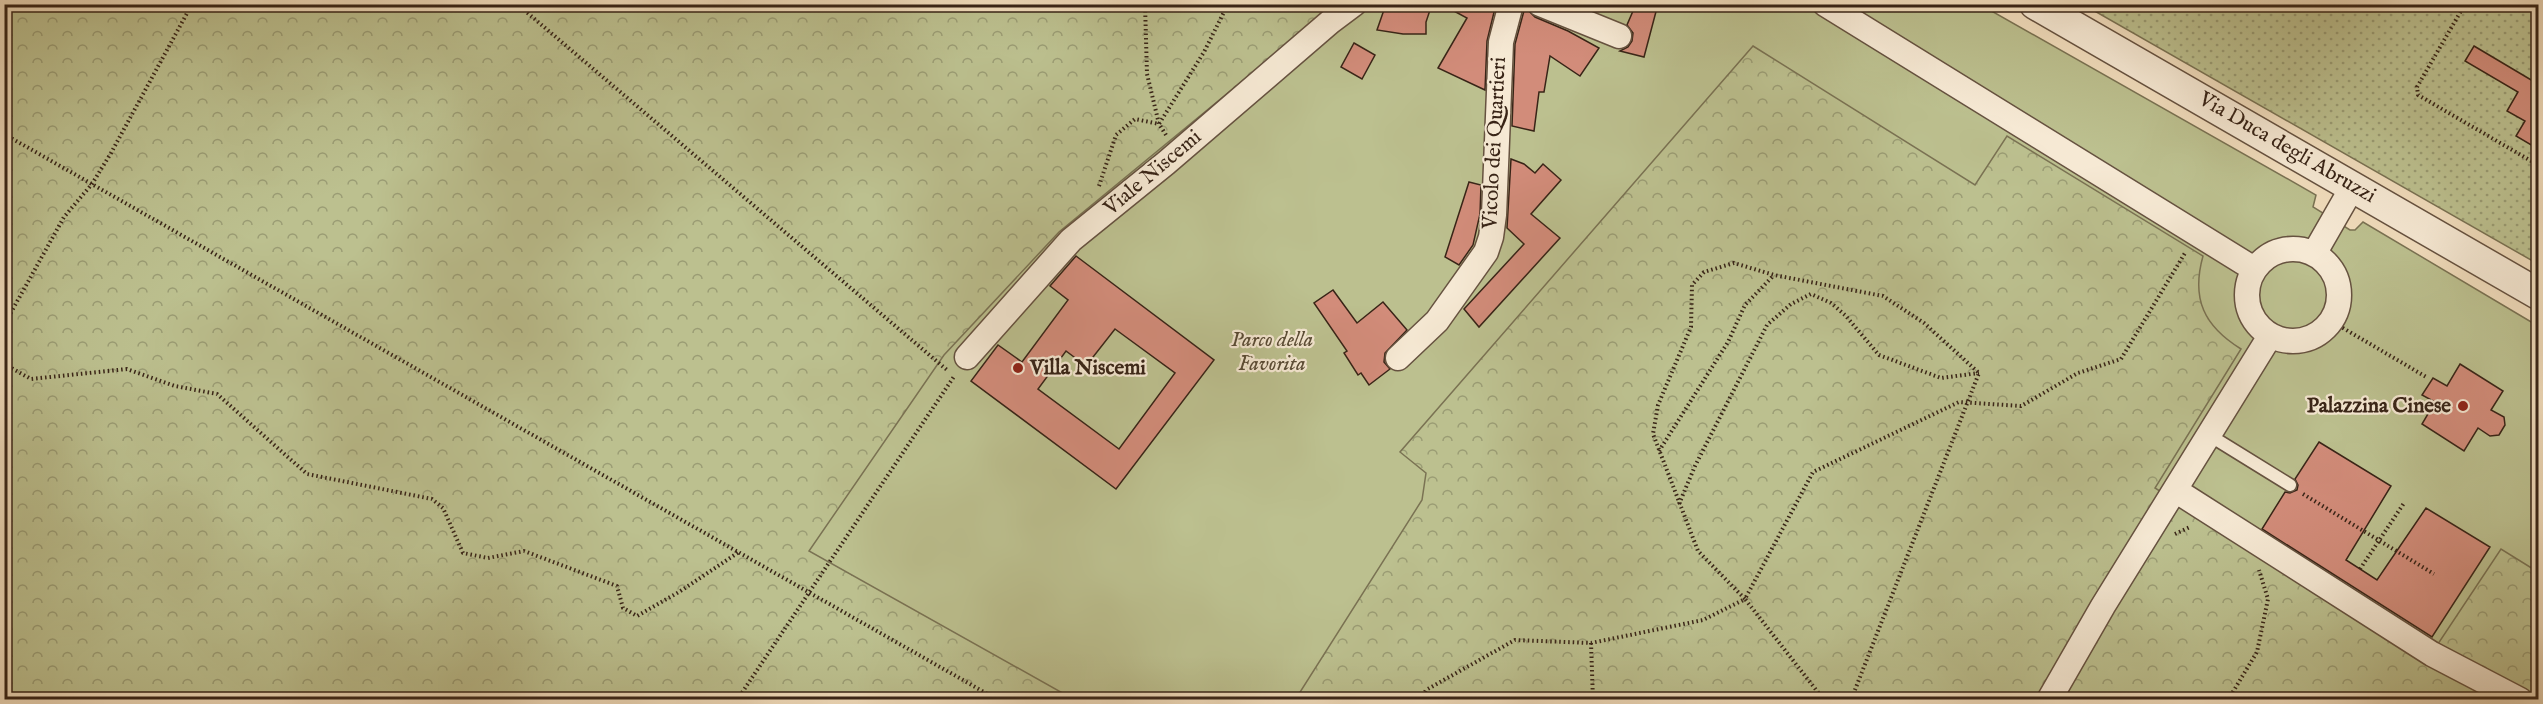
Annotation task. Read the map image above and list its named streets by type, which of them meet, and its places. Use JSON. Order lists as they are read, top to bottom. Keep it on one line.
{"streets":{"street":["Vicolo dei Quartieri","Via Duca degli Abruzzi","Viale Niscemi"]},"parks":["Parco della Favorita"],"places":["Villa Niscemi","Palazzina Cinese"]}
